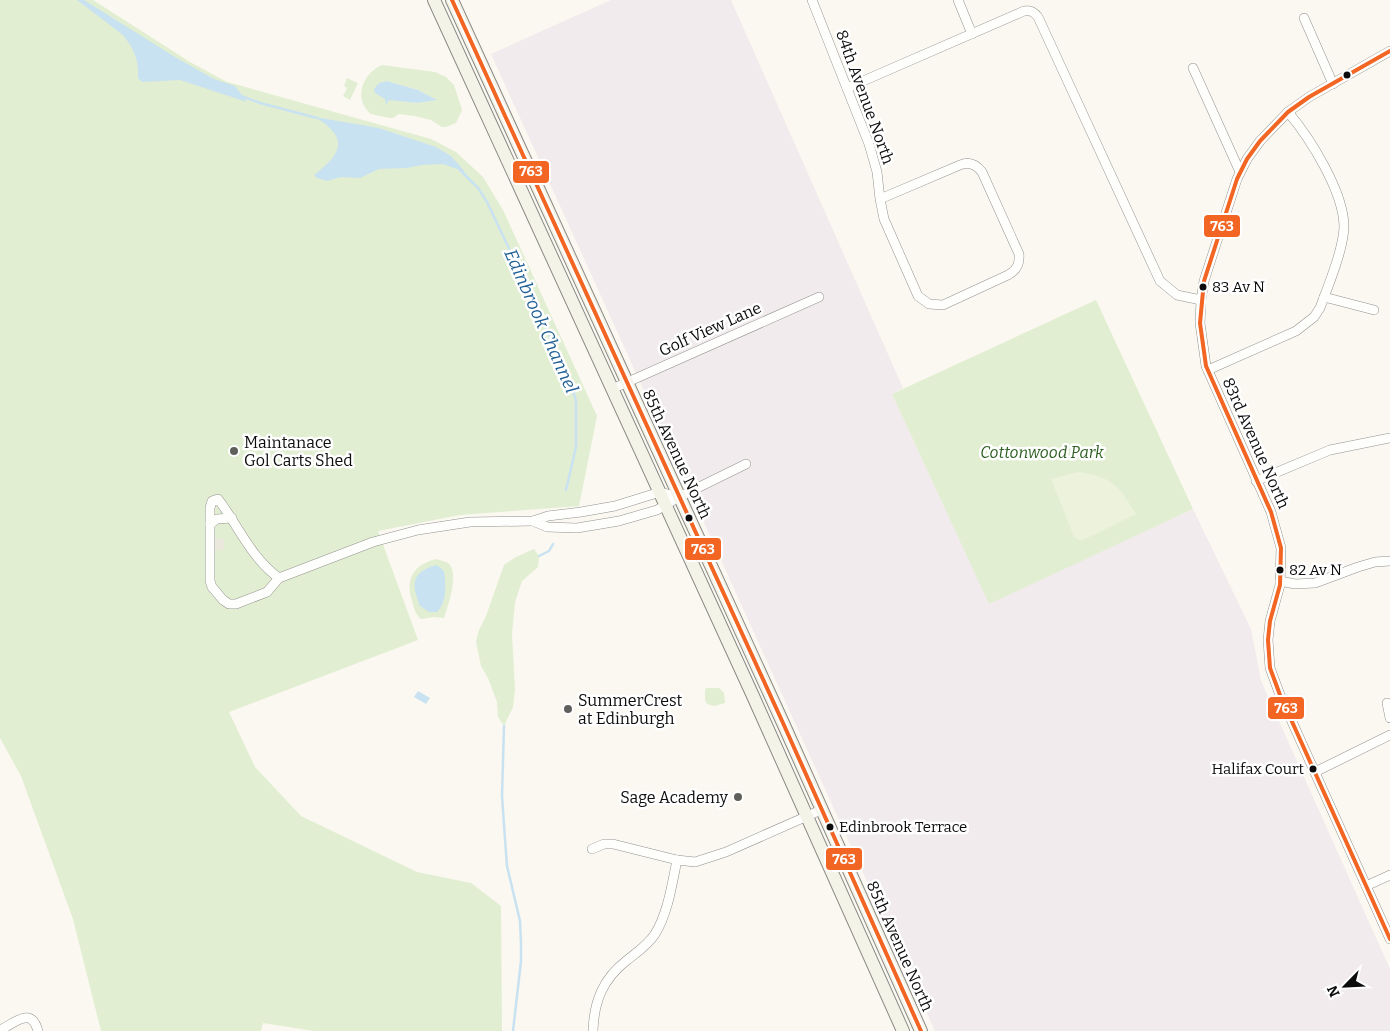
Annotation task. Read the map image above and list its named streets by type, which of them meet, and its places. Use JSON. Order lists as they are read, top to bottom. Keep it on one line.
{"streets":{"main road":["85th Avenue North"],"street":["84th Avenue North","Golf View Lane","83rd Avenue North"]},"crossings":[["Golf View Lane","85th Avenue North"]],"water":["Edinbrook Channel"],"parks":["Cottonwood Park"],"places":["83 Av N","Maintanace Gol Carts Shed","82 Av N","SummerCrest at Edinburgh","Halifax Court","Sage Academy","Edinbrook Terrace"],"lines":["transit line 763"],"north":"bottom left"}
